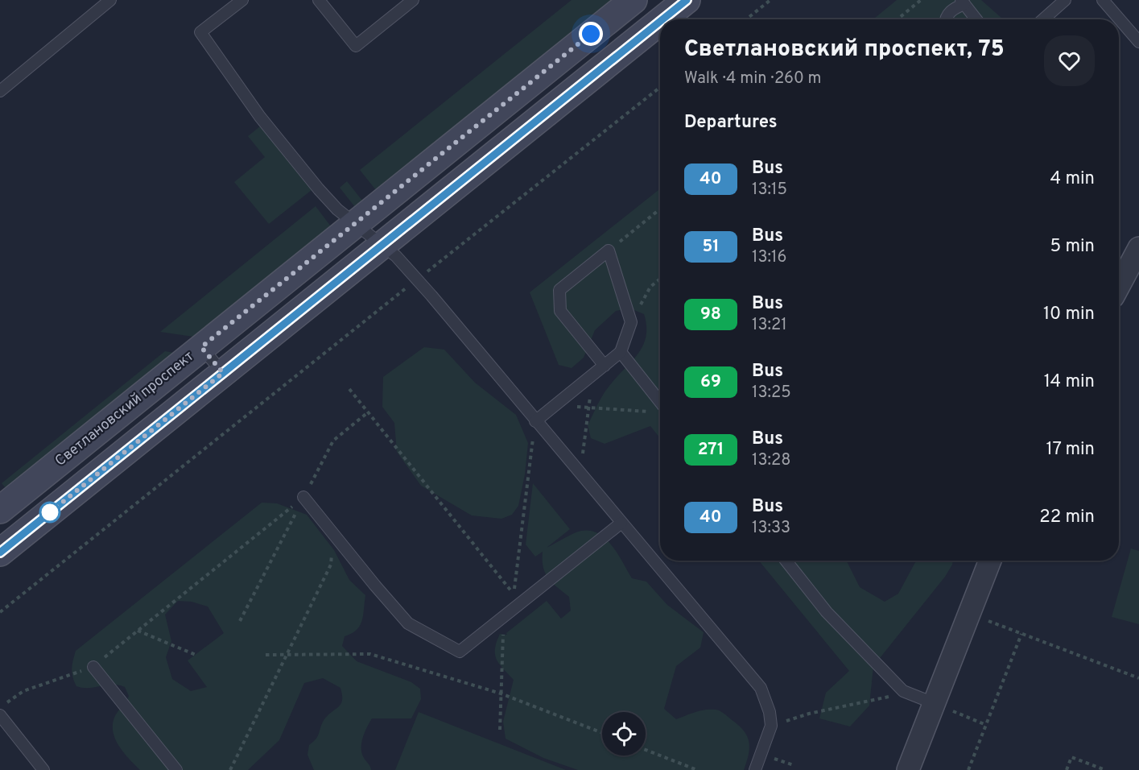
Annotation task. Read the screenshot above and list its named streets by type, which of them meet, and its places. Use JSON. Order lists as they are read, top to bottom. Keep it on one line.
{"streets":{"main road":["Светлановский проспект"]},"lines":["bus line 40"],"page":{"heading":[["Светлановский проспект, 75","Walk · 4 min · 260 m"],"Departures"],"list":[{"mark":"40","name":"Bus","note":"13:15","value":"4 min"},{"mark":"51","name":"Bus","note":"13:16","value":"5 min"},{"mark":"98","name":"Bus","note":"13:21","value":"10 min"},{"mark":"69","name":"Bus","note":"13:25","value":"14 min"},{"mark":"271","name":"Bus","note":"13:28","value":"17 min"},{"mark":"40","name":"Bus","note":"13:33","value":"22 min"}]}}
